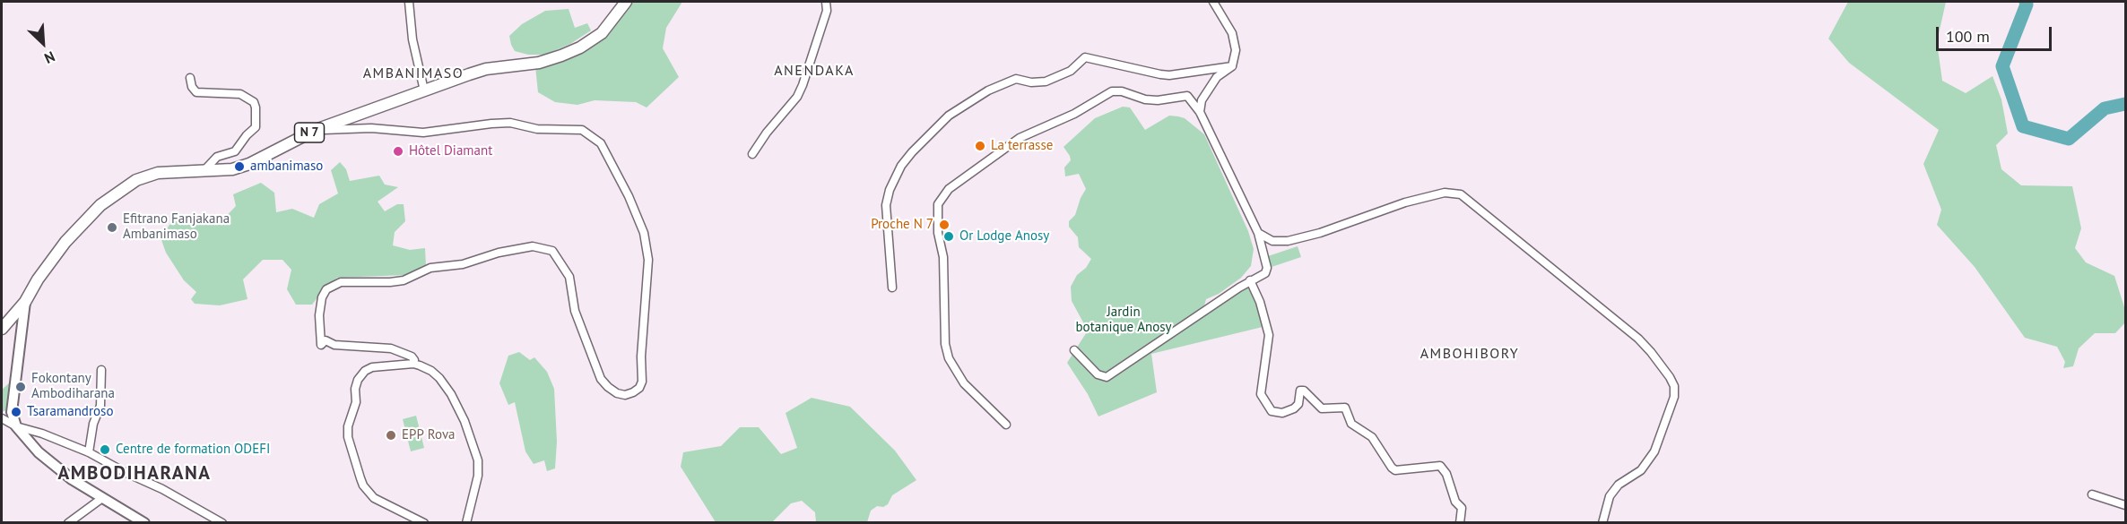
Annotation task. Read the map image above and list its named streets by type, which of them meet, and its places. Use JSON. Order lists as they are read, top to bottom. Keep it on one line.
{"streets":{"main road":["N 7"]},"districts":["ANENDAKA","AMBANIMASO","AMBOHIBORY","AMBODIHARANA"],"parks":["Jardin botanique Anosy"],"places":["La terrasse","Hôtel Diamant","ambanimaso","Proche N 7","Efitrano Fanjakana Ambanimaso","Or Lodge Anosy","Fokontany Ambodiharana","Tsaramandroso","EPP Rova","Centre de formation ODEFI"],"scale_bar":"100 m","north":"bottom right"}
